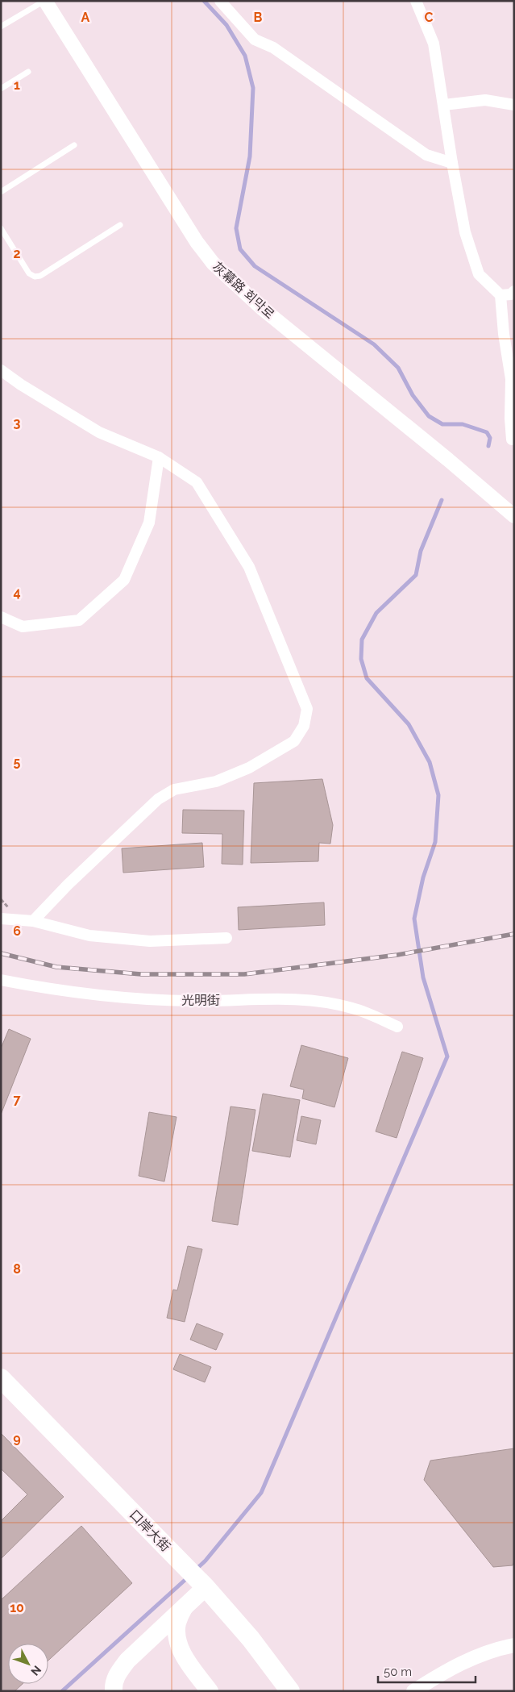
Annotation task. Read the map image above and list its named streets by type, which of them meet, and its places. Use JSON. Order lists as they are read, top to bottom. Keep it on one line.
{"streets":{"highway":["口岸大街"],"street":["灰幕路 회막로","光明街"]},"scale_bar":"50 m","north":"bottom right","grid":{"columns":["A","B","C"],"rows":["1","2","3","4","5","6","7","8","9","10"]}}
